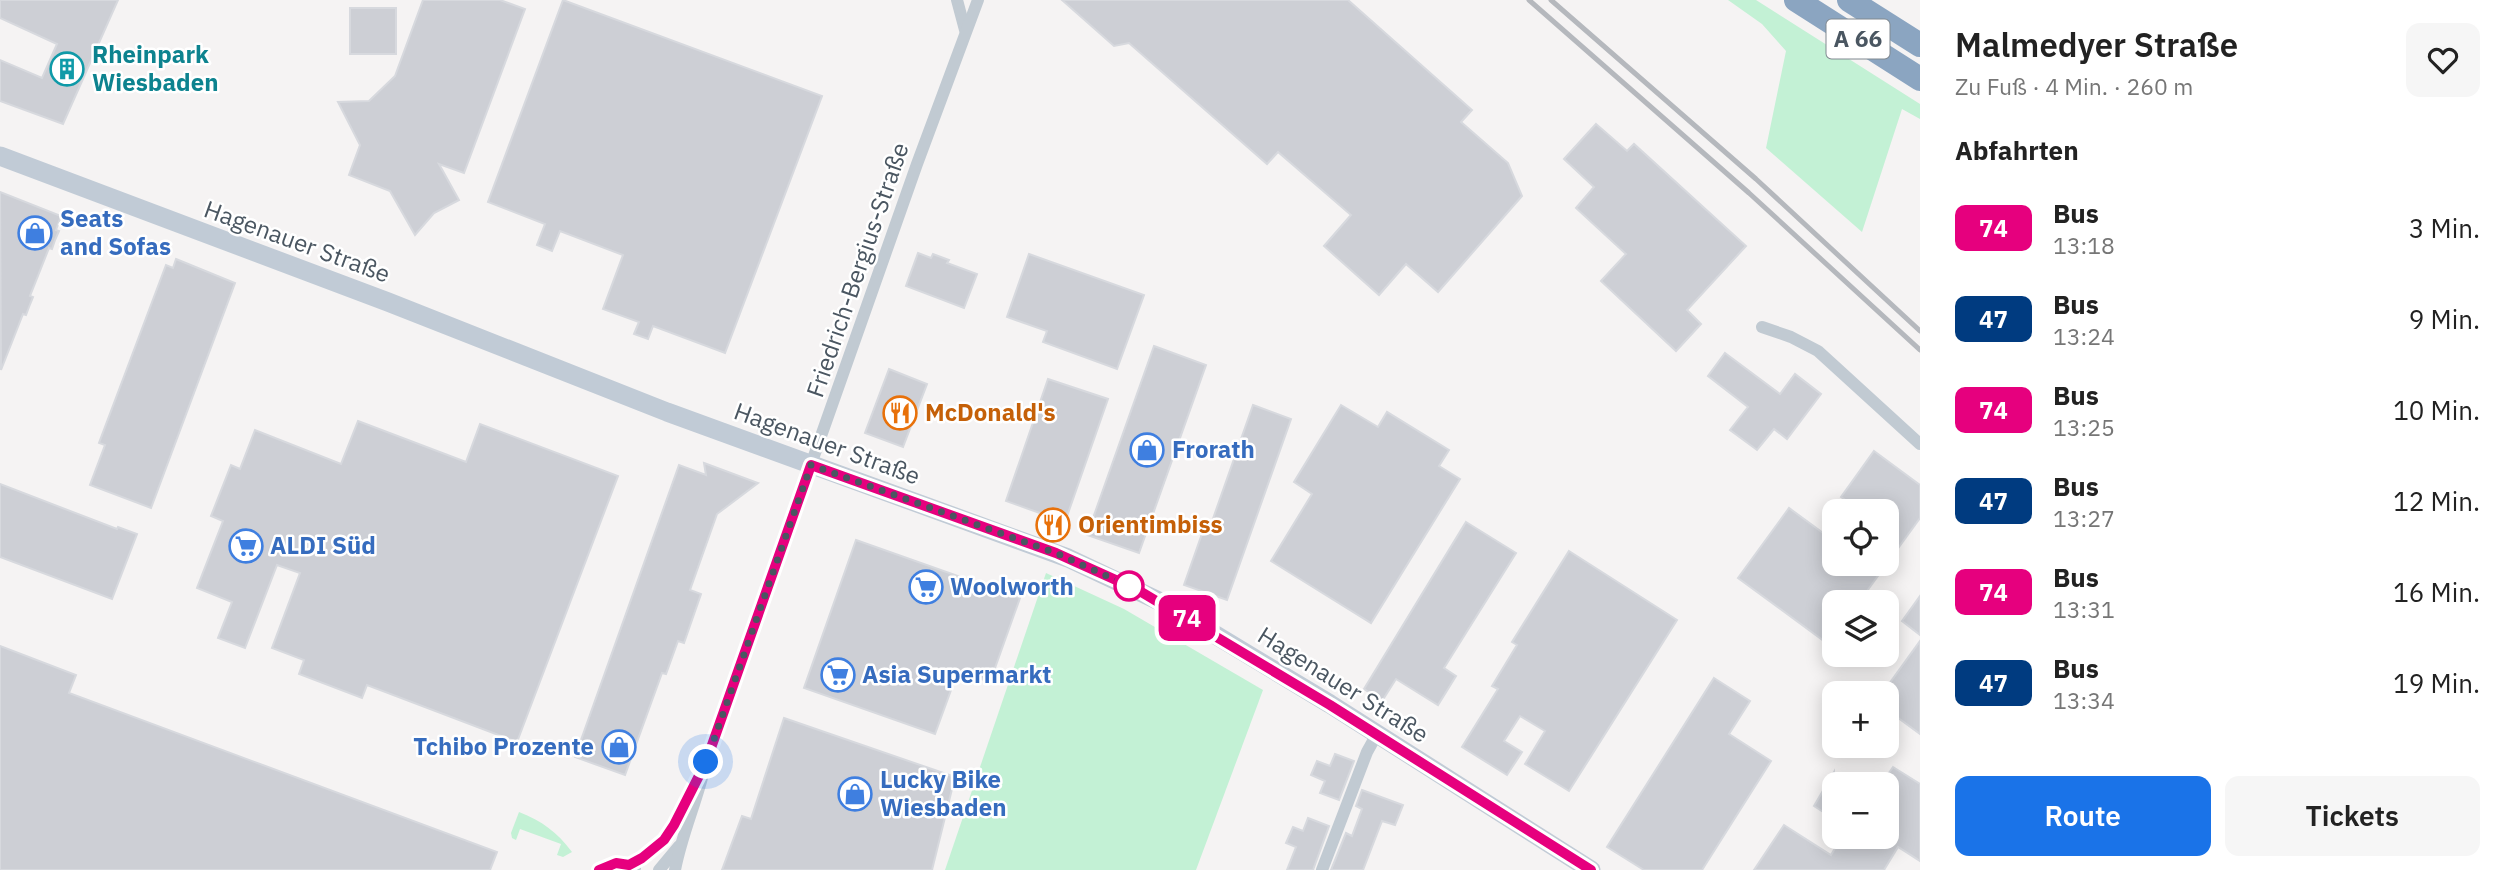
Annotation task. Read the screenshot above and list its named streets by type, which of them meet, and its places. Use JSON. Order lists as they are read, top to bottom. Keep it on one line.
{"streets":{"highway":["A 66"],"street":["Hagenauer Straße","Friedrich-Bergius-Straße"]},"crossings":[["Hagenauer Straße","Friedrich-Bergius-Straße"]],"places":{"building":["Rheinpark Wiesbaden"],"shop":["Seats and Sofas","Frorath","Tchibo Prozente","Lucky Bike Wiesbaden"],"restaurant":["McDonald's","Orientimbiss"],"supermarket":["ALDI Süd","Woolworth","Asia Supermarkt"]},"lines":["bus line 74"],"page":{"on_map":"74","heading":[["Malmedyer Straße","Zu Fuß · 4 Min. · 260 m"],"Abfahrten"],"list":[{"mark":"74","name":"Bus","note":"13:18","value":"3 Min."},{"mark":"47","name":"Bus","note":"13:24","value":"9 Min."},{"mark":"74","name":"Bus","note":"13:25","value":"10 Min."},{"mark":"47","name":"Bus","note":"13:27","value":"12 Min."},{"mark":"74","name":"Bus","note":"13:31","value":"16 Min."},{"mark":"47","name":"Bus","note":"13:34","value":"19 Min."}],"map_buttons":["+","−"],"buttons":["Route","Tickets"]}}
